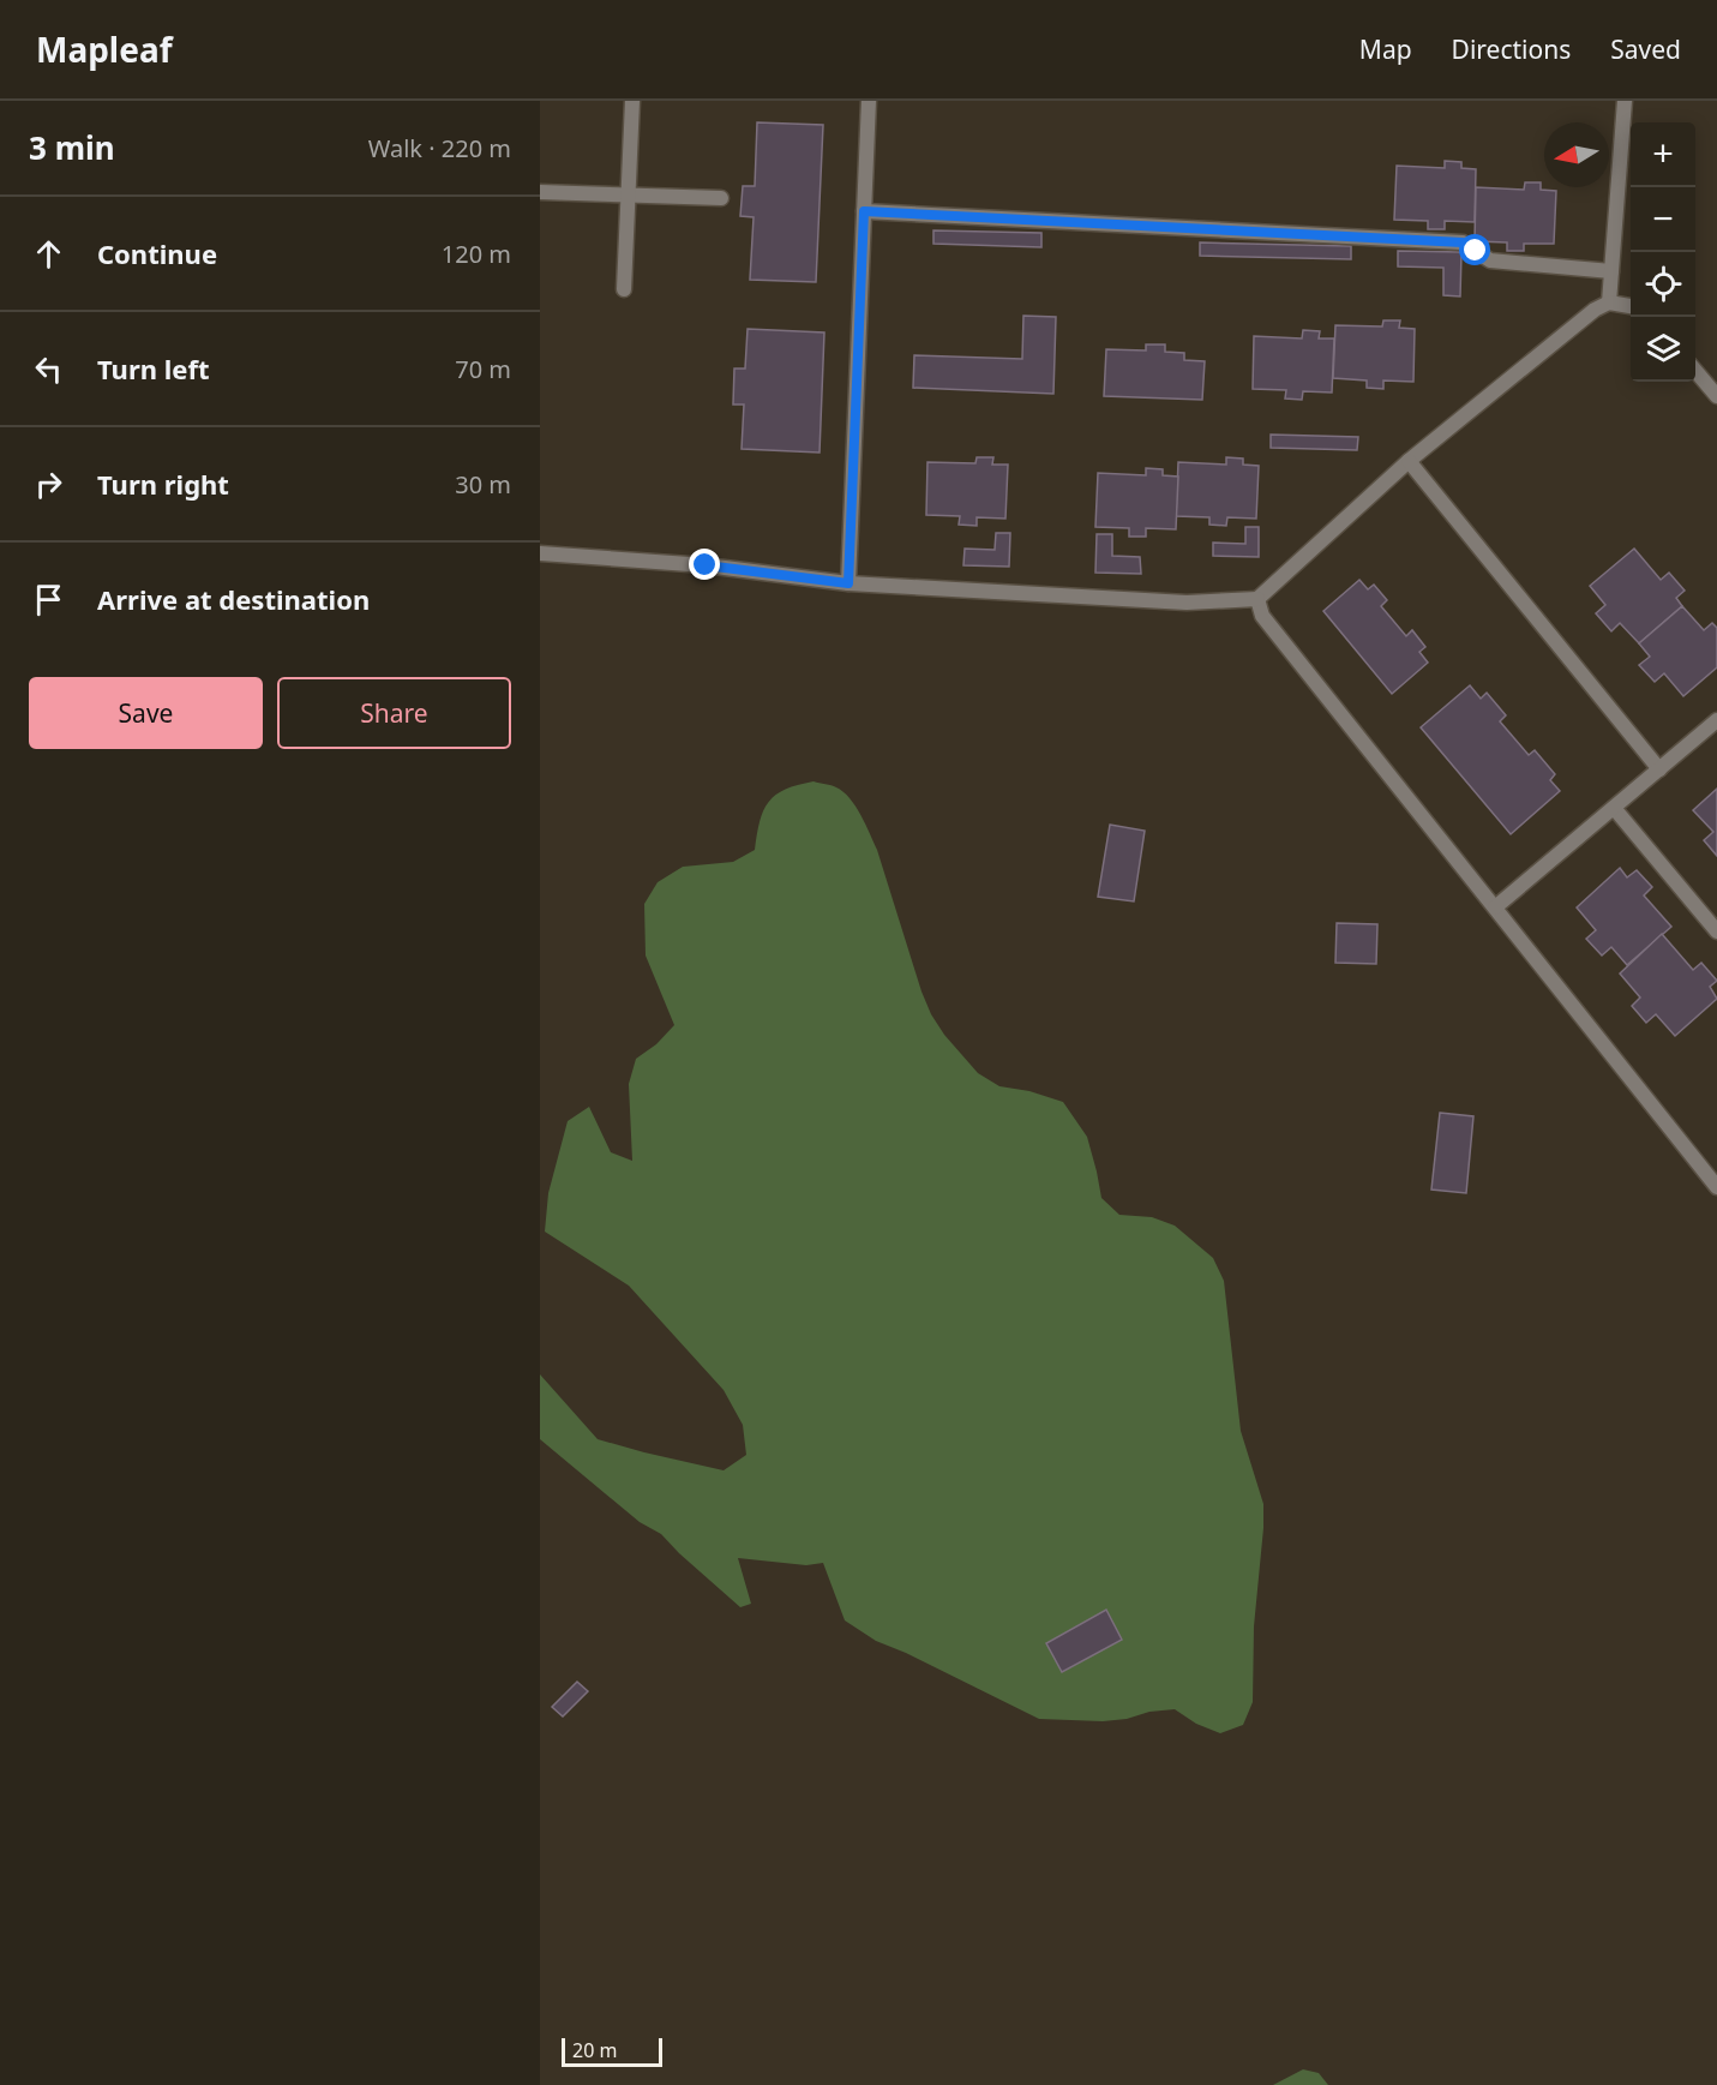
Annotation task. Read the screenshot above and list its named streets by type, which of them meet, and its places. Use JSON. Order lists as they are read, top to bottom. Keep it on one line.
{"scale_bar":"20 m","north":"left","page":{"header":"Mapleaf","nav":["Map","Directions","Saved"],"heading":["3 min","Walk · 220 m"],"map_buttons":["+","−"],"list":[["Continue","120 m"],["Turn left","70 m"],["Turn right","30 m"],"Arrive at destination"],"buttons":["Save","Share"],"scale":"20 m"}}
